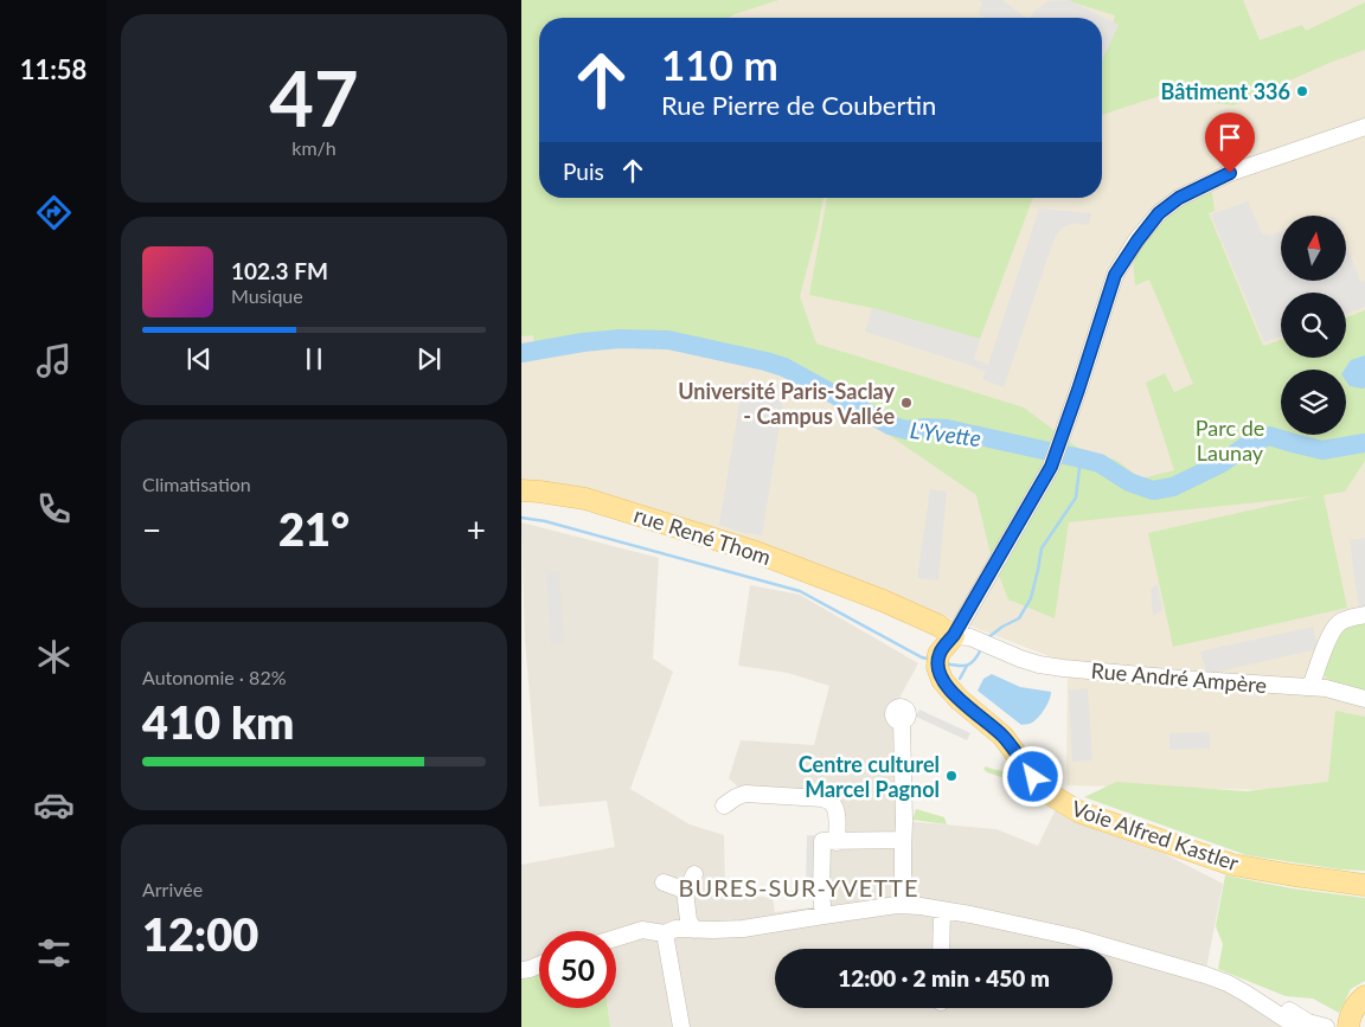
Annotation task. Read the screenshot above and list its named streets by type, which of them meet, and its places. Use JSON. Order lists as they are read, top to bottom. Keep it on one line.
{"streets":{"main road":["rue René Thom","Voie Alfred Kastler"],"street":["Rue André Ampère"]},"crossings":[["rue René Thom","Rue André Ampère"],["rue René Thom","Voie Alfred Kastler"],["Rue André Ampère","Voie Alfred Kastler"]],"districts":["BURES-SUR-YVETTE"],"water":["L'Yvette"],"parks":["Parc de Launay"],"places":["Bâtiment 336","Université Paris-Saclay - Campus Vallée","Centre culturel Marcel Pagnol"],"north":"top","page":{"tabs":"11:58","tile":[["47","km/h"],"Climatisation",["Autonomie · 82%","410 km"],["Arrivée","12:00"]],"turn":["110 m","Rue Pierre de Coubertin"],"then":"Puis","song":["102.3 FM","Musique"],"heat":["−","21°","+"],"limit":"50","trip":"12:00 · 2 min · 450 m"}}
